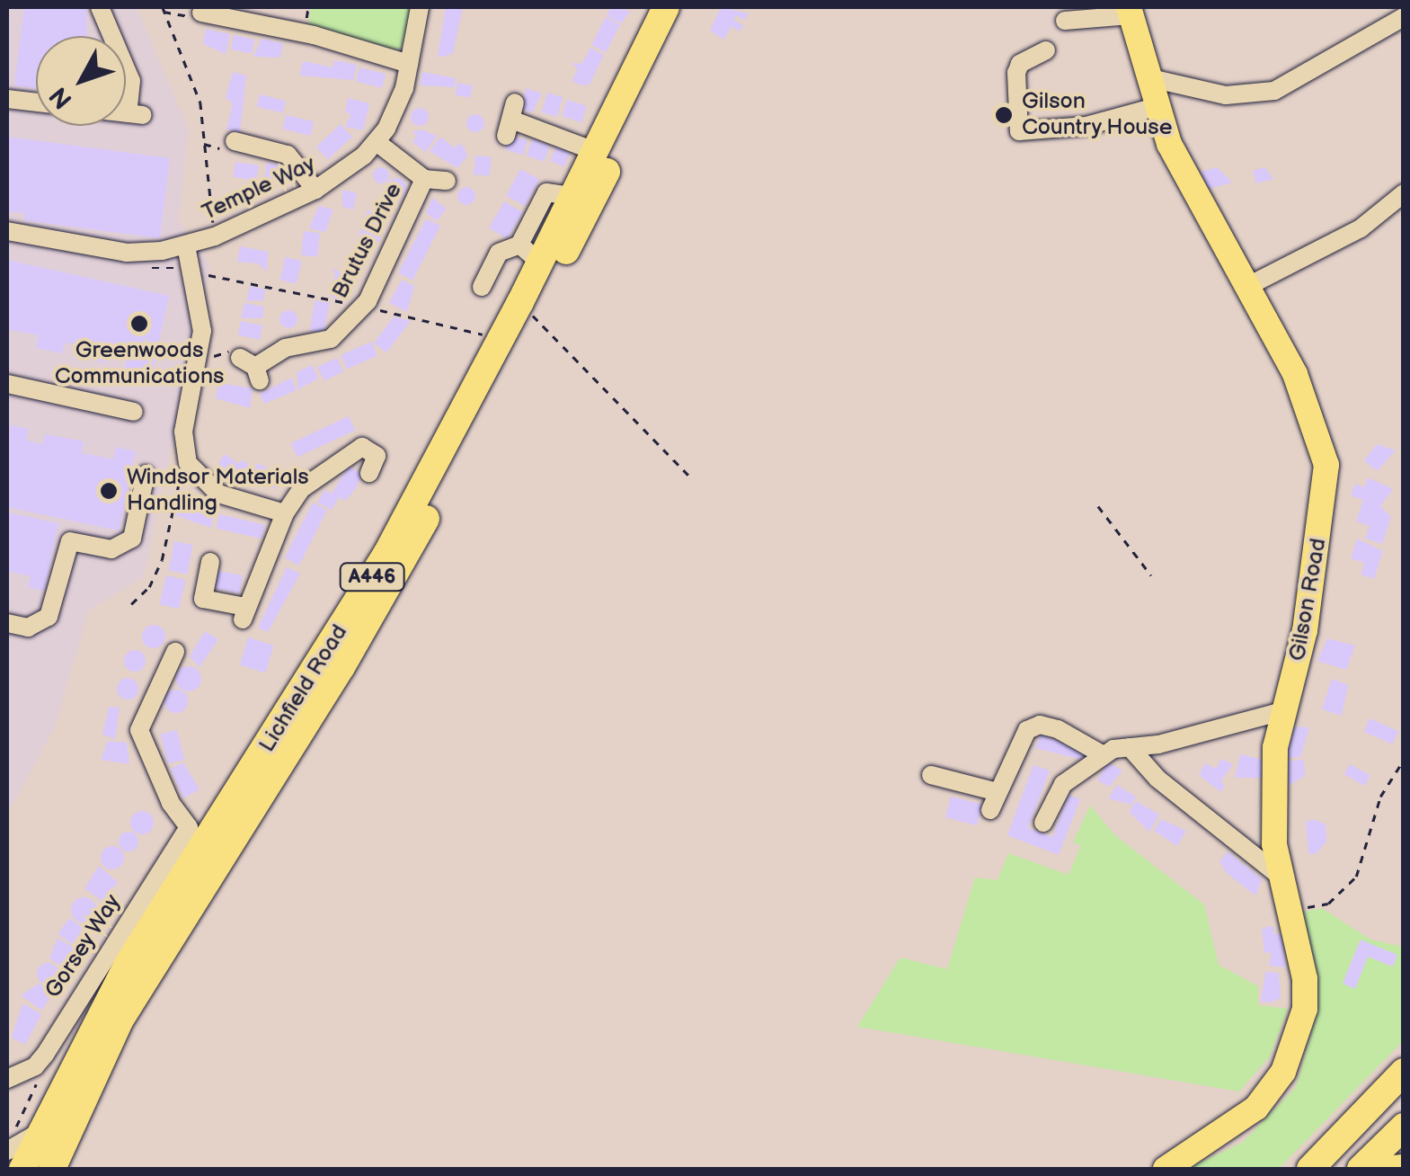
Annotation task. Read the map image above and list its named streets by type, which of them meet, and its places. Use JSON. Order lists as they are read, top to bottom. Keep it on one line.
{"streets":{"highway":["A446","Lichfield Road"],"main road":["Gilson Road"],"street":["Temple Way","Brutus Drive","Gorsey Way"]},"crossings":[["Temple Way","Brutus Drive"]],"places":["Gilson Country House","Greenwoods Communications","Windsor Materials Handling"],"north":"bottom left"}
